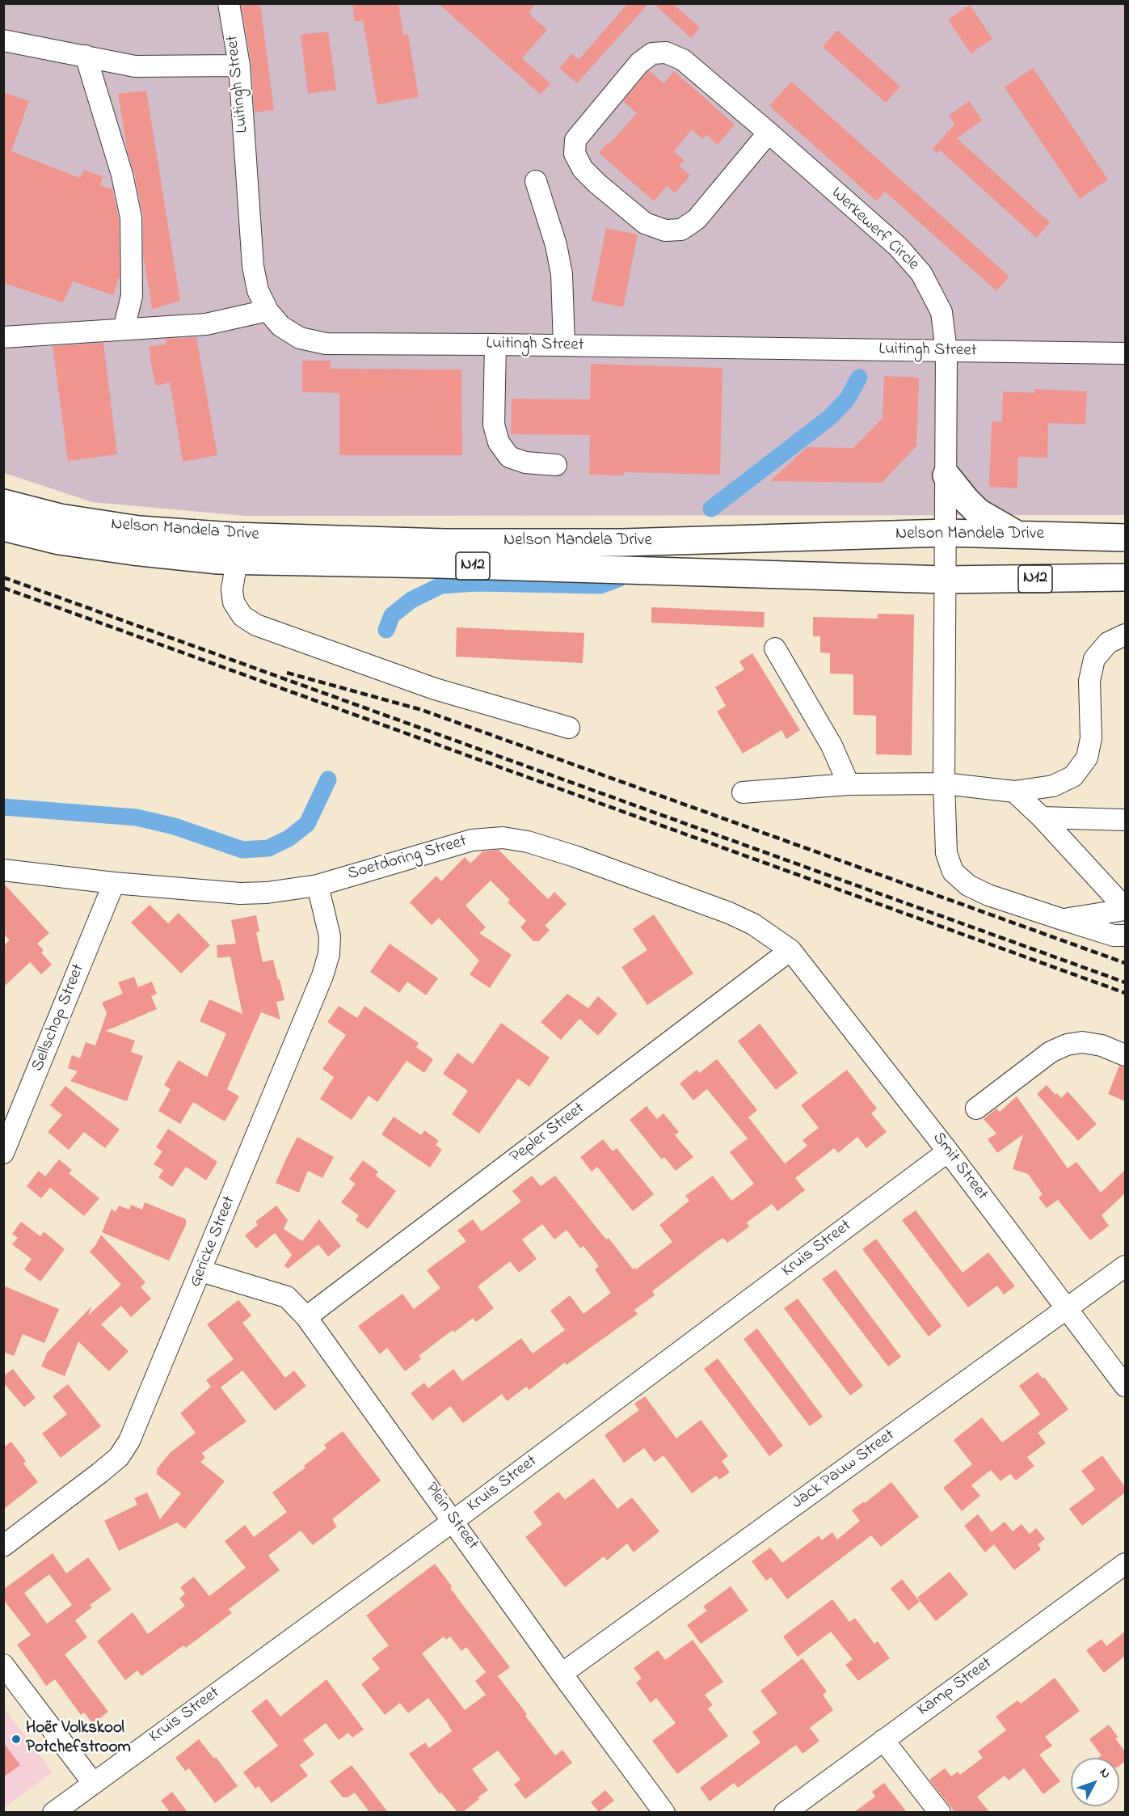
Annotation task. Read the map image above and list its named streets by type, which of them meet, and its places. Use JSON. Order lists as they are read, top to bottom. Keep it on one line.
{"streets":{"highway":["Nelson Mandela Drive","N12"],"street":["Luitingh Street","Werkewerf Circle","Soetdoring Street","Sellschop Street","Pepler Street","Smit Street","Gericke Street","Kruis Street","Jack Pauw Street","Plein Street","Kamp Street"]},"crossings":[["Luitingh Street","Werkewerf Circle"],["Werkewerf Circle","Nelson Mandela Drive"],["Soetdoring Street","Sellschop Street"],["Soetdoring Street","Pepler Street"],["Soetdoring Street","Smit Street"],["Soetdoring Street","Gericke Street"],["Pepler Street","Smit Street"],["Pepler Street","Plein Street"],["Smit Street","Kruis Street"],["Smit Street","Jack Pauw Street"],["Gericke Street","Plein Street"],["Kruis Street","Plein Street"],["Jack Pauw Street","Plein Street"]],"places":["Hoër Volkskool Potchefstroom"],"north":"top right"}
